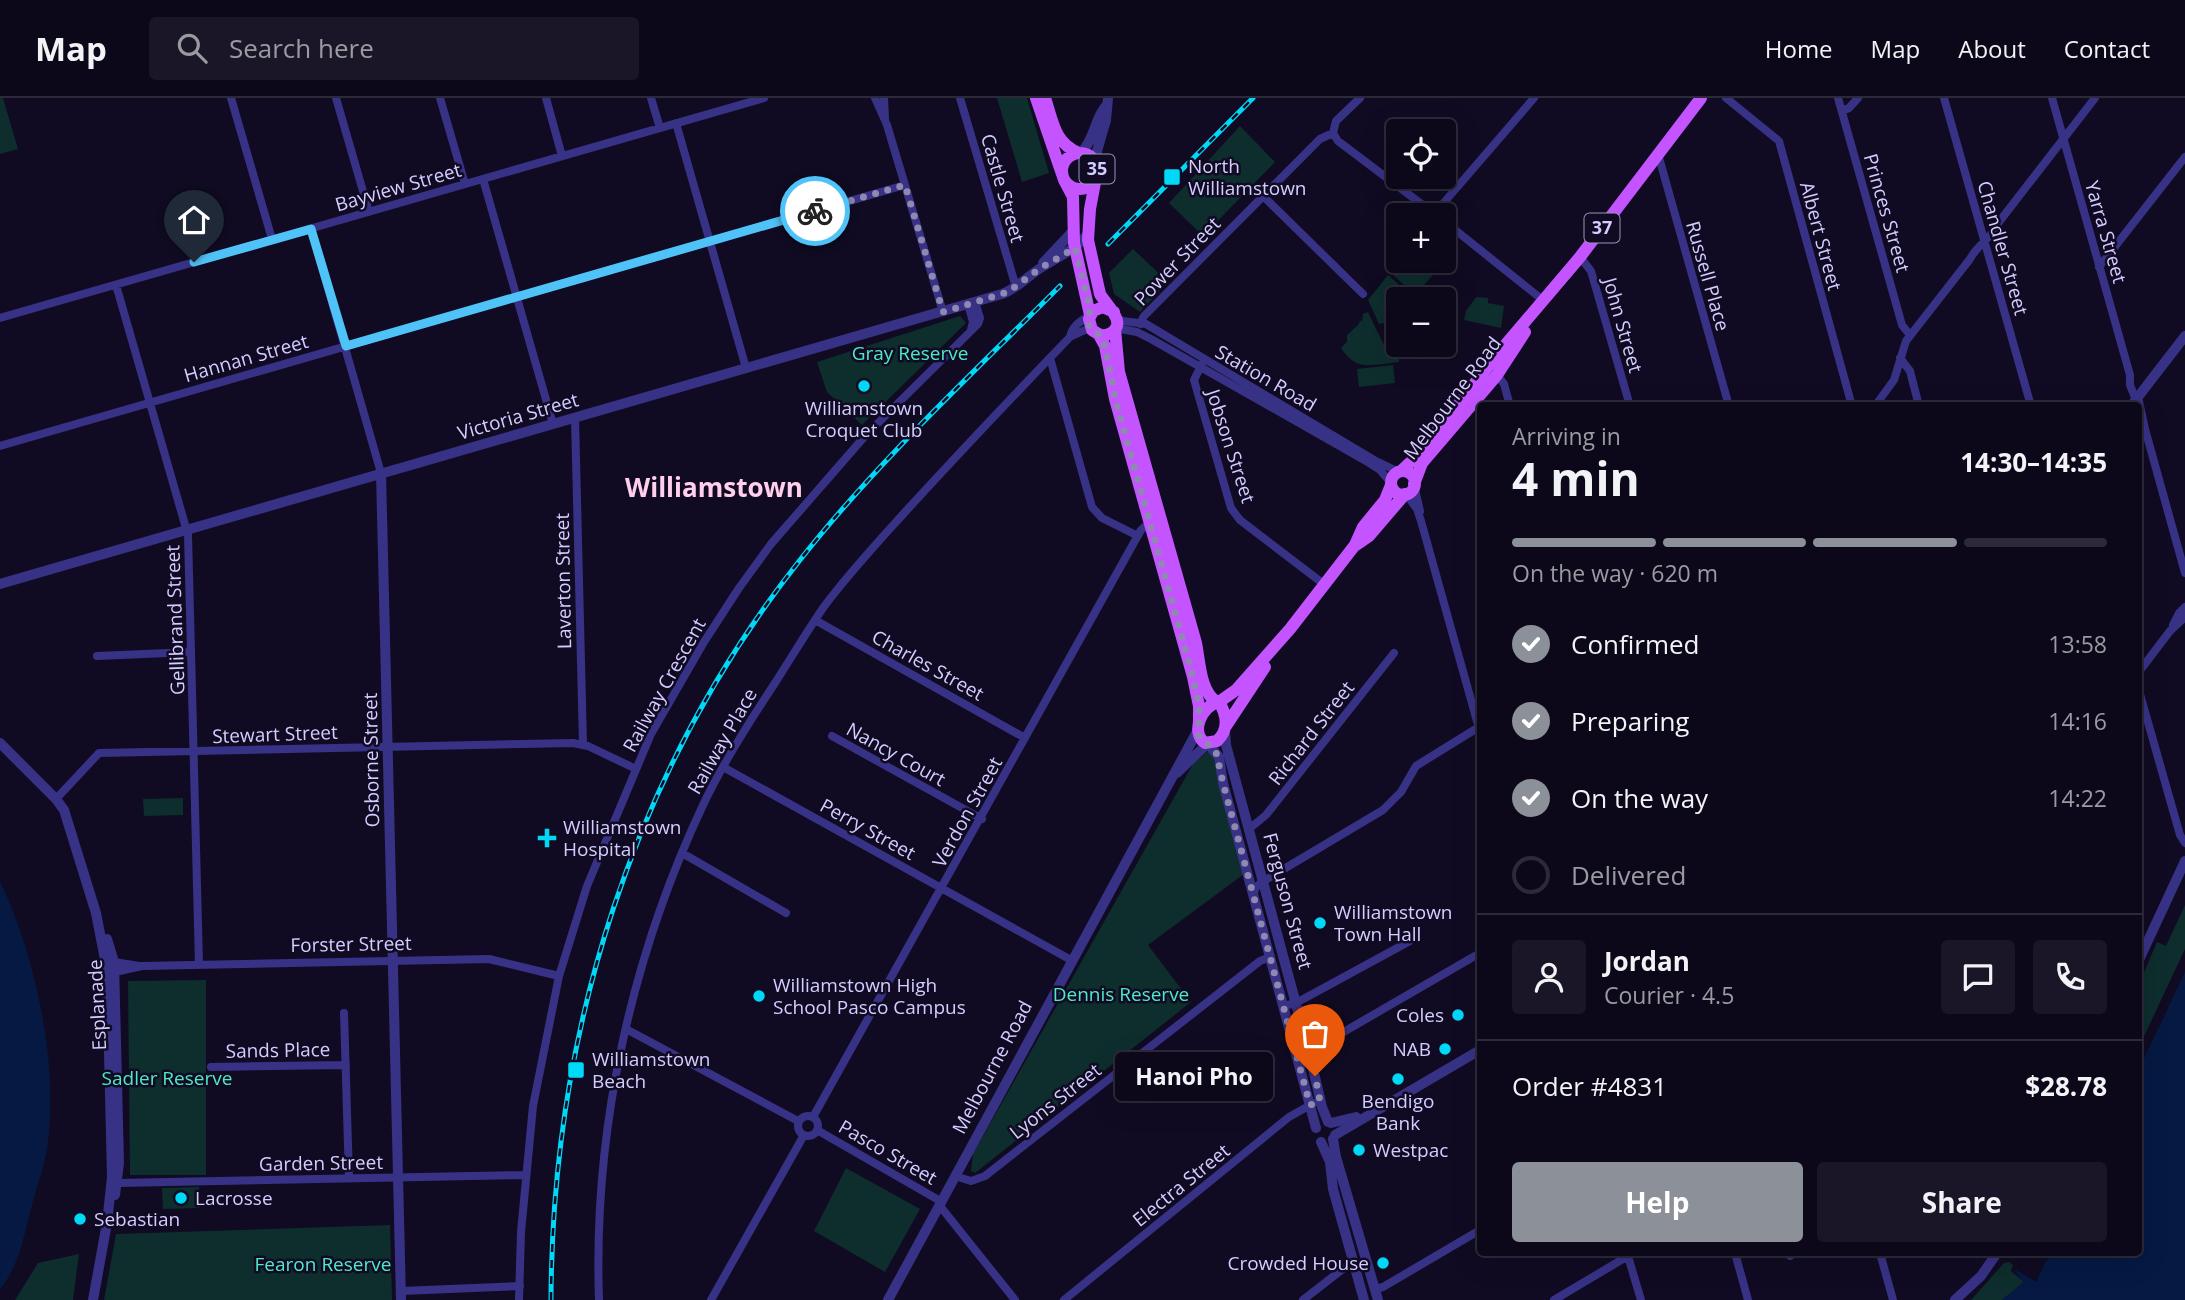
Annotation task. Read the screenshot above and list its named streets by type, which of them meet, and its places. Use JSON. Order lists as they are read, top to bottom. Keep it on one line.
{"streets":{"main road":["35","37","Melbourne Road"],"street":["Bayview Street","Castle Street","Princes Street","Yarra Street","Albert Street","Chandler Street","Power Street","Russell Place","John Street","Hannan Street","Station Road","Victoria Street","Jobson Street","Laverton Street","Gellibrand Street","Charles Street","Railway Crescent","Richard Street","Stewart Street","Railway Place","Nancy Court","Osborne Street","Verdon Street","Perry Street","Ferguson Street","Forster Street","Esplanade","Sands Place","Lyons Street","Pasco Street","Garden Street","Electra Street"]},"crossings":[["35","Station Road"],["35","Melbourne Road"],["35","Victoria Street"],["35","Railway Place"],["35","Verdon Street"],["35","Ferguson Street"],["Bayview Street","Gellibrand Street"],["Bayview Street","Osborne Street"],["Castle Street","Victoria Street"],["37","Station Road"],["37","Melbourne Road"],["Power Street","Station Road"],["Russell Place","Melbourne Road"],["John Street","Melbourne Road"],["Hannan Street","Gellibrand Street"],["Hannan Street","Osborne Street"],["Station Road","Melbourne Road"],["Station Road","Jobson Street"],["Station Road","Railway Place"],["Melbourne Road","Jobson Street"],["Melbourne Road","Perry Street"],["Melbourne Road","Ferguson Street"],["Melbourne Road","Lyons Street"],["Melbourne Road","Pasco Street"],["Victoria Street","Laverton Street"],["Victoria Street","Gellibrand Street"],["Victoria Street","Railway Crescent"],["Victoria Street","Osborne Street"],["Laverton Street","Stewart Street"],["Gellibrand Street","Stewart Street"],["Gellibrand Street","Forster Street"],["Charles Street","Railway Place"],["Charles Street","Verdon Street"],["Railway Crescent","Stewart Street"],["Railway Crescent","Forster Street"],["Railway Crescent","Garden Street"],["Richard Street","Ferguson Street"],["Stewart Street","Osborne Street"],["Stewart Street","Esplanade"],["Railway Place","Perry Street"],["Nancy Court","Verdon Street"],["Osborne Street","Forster Street"],["Osborne Street","Garden Street"],["Verdon Street","Perry Street"],["Verdon Street","Pasco Street"],["Ferguson Street","Lyons Street"],["Ferguson Street","Electra Street"],["Forster Street","Esplanade"],["Esplanade","Garden Street"]],"districts":["Williamstown"],"parks":["Gray Reserve","Dennis Reserve","Sadler Reserve","Fearon Reserve"],"places":{"transit":["North Williamstown","Williamstown Beach"],"other":["Williamstown Croquet Club","Williamstown Town Hall","Williamstown High School Pasco Campus","Coles","NAB","Hanoi Pho","Bendigo Bank","Westpac","Lacrosse","Sebastian","Crowded House"],"health":["Williamstown Hospital"]},"page":{"header":"Map","search":"Search here","nav":["Home","Map","About","Contact"],"map_buttons":["+","−"],"heading":["4 min","Arriving in","14:30–14:35"],"panel":["Jordan","Courier · 4.5","Order #4831","$28.78"],"bar":"On the way · 620 m","list":[["Confirmed","13:58"],["Preparing","14:16"],["On the way","14:22"],"Delivered"],"bubble":"Hanoi Pho","buttons":["Help","Share"]}}
